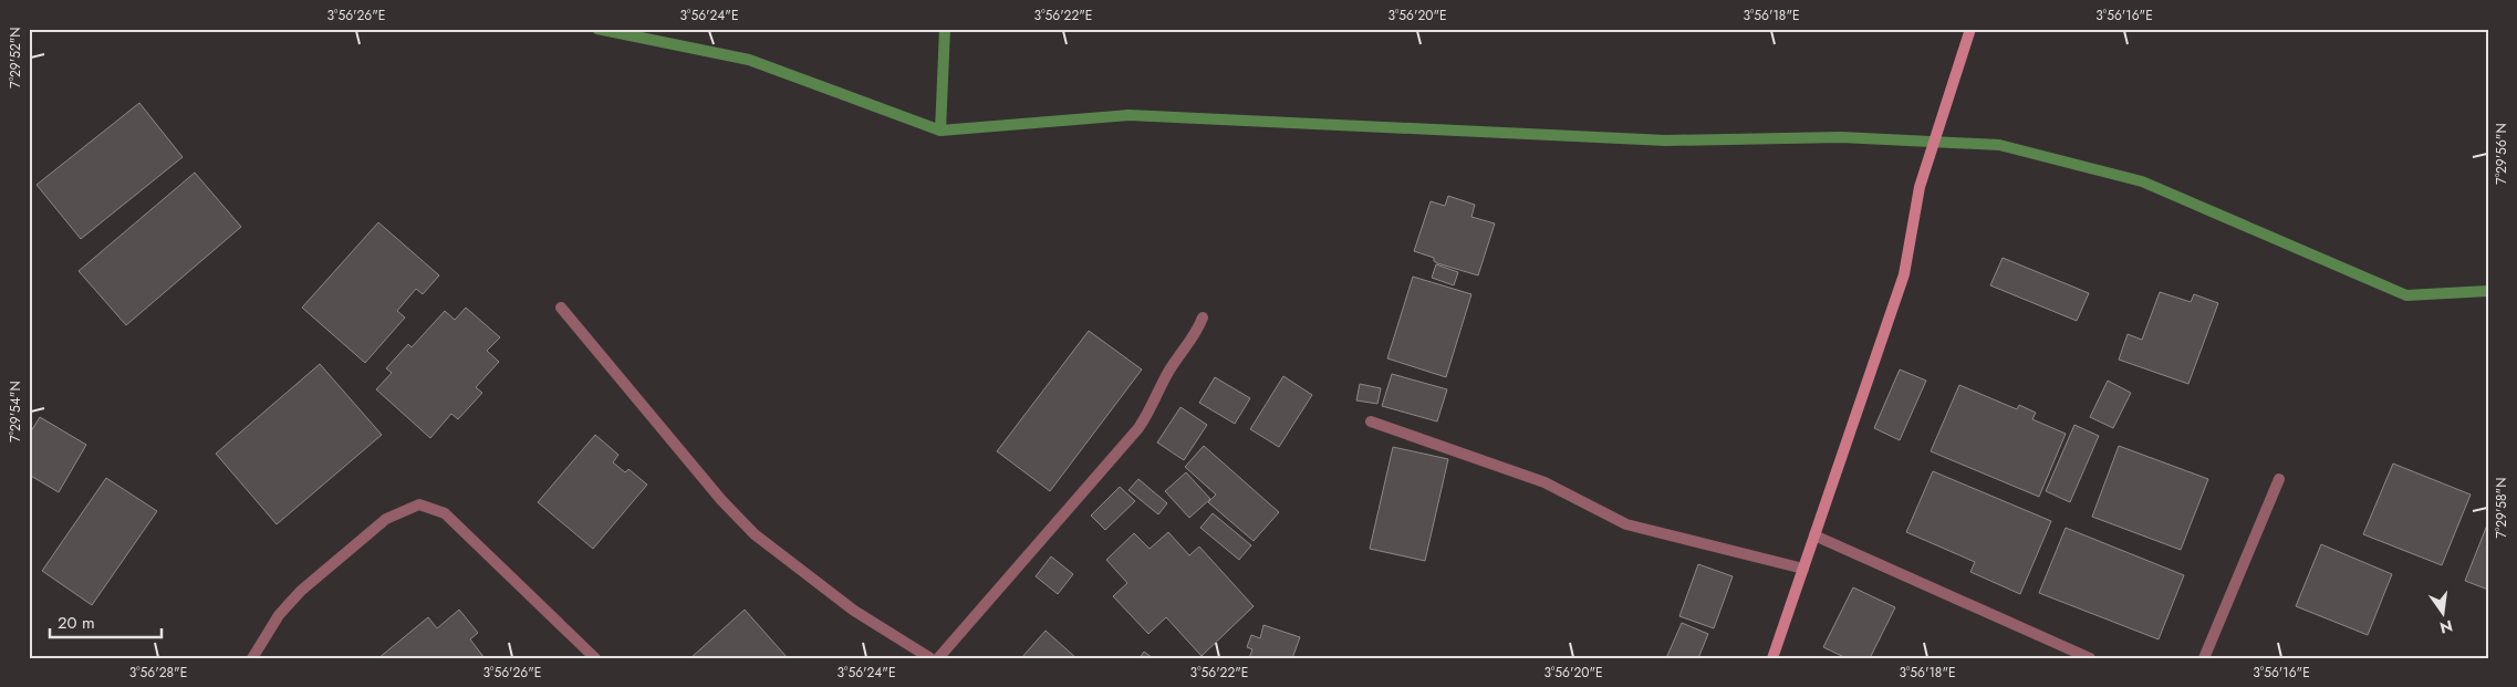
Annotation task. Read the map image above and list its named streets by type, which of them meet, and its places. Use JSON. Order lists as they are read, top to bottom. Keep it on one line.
{"scale_bar":"20 m","north":"bottom","coordinates":["3°56'26\"E","3°56'24\"E","3°56'22\"E","3°56'20\"E","3°56'18\"E","3°56'16\"E","7°29'52\"N","7°29'56\"N","7°29'54\"N","7°29'58\"N","3°56'28\"E"]}
